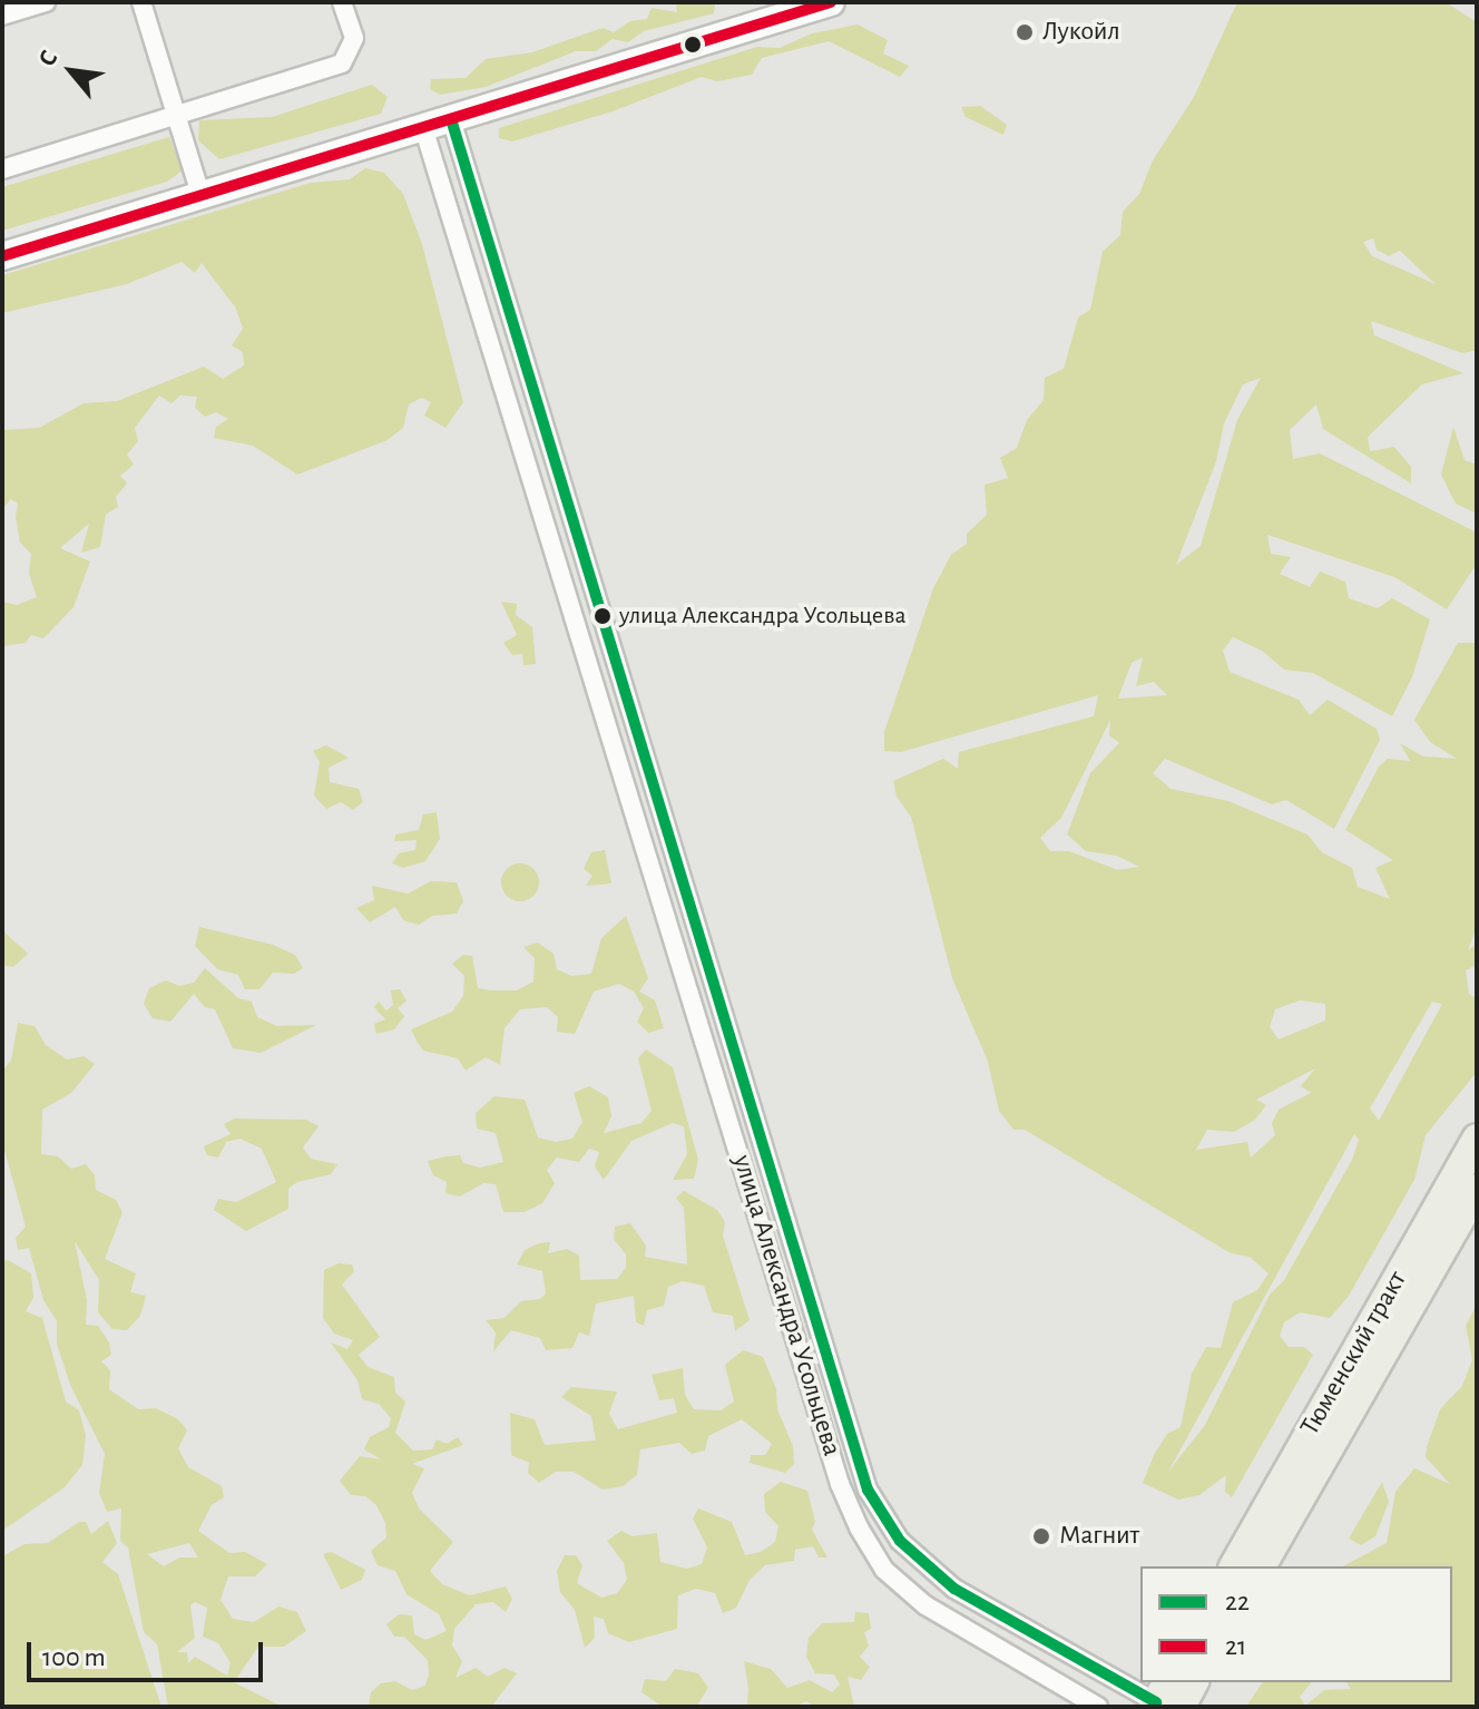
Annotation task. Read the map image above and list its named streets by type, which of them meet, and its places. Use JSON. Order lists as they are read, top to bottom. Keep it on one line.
{"streets":{"main road":["Тюменский тракт"],"street":["улица Александра Усольцева"]},"places":["Лукойл","улица Александра Усольцева","Магнит"],"lines":["transit line 21","transit line 22"],"legend":["22","21"],"scale_bar":"100 m","north":"top left"}
